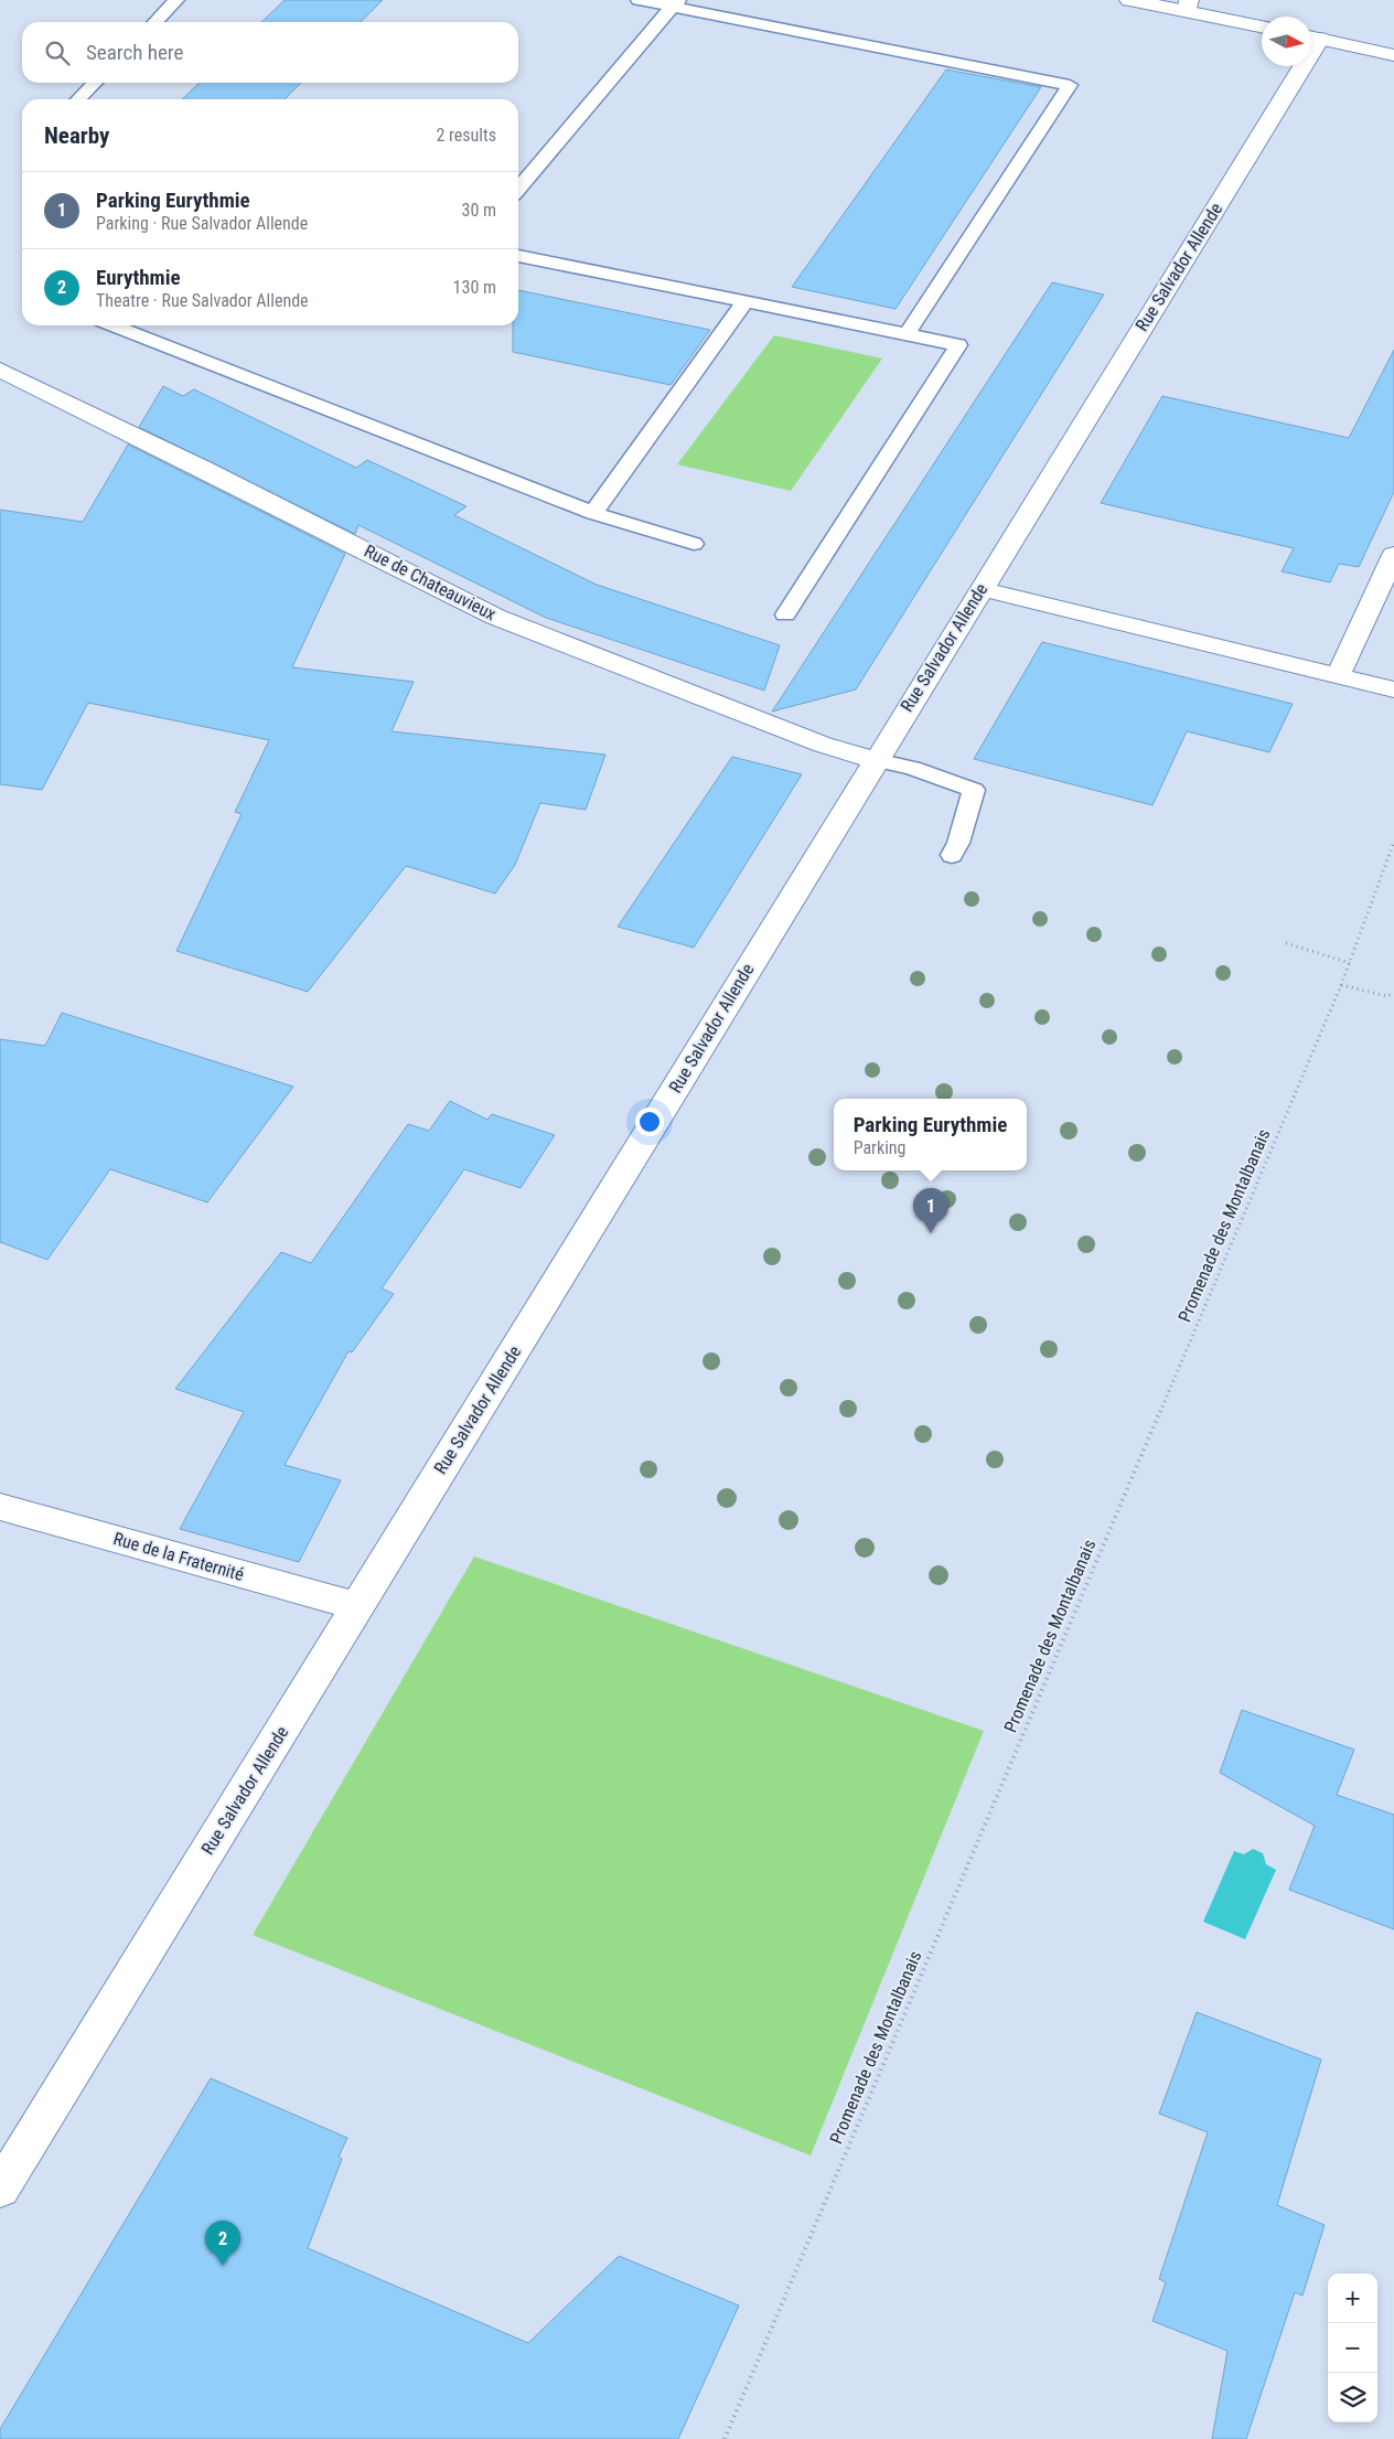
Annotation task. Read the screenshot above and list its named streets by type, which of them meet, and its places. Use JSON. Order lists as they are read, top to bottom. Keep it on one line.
{"streets":{"street":["Rue Salvador Allende","Rue de Chateauvieux","Rue de la Fraternité"],"path":["Promenade des Montalbanais"]},"crossings":[["Rue Salvador Allende","Rue de Chateauvieux"],["Rue Salvador Allende","Rue de la Fraternité"]],"north":"right","page":{"search":"Search here","heading":["Nearby","2 results"],"list":[{"mark":"1","name":"Parking Eurythmie","note":"Parking · Rue Salvador Allende","value":"30 m"},{"mark":"2","name":"Eurythmie","note":"Theatre · Rue Salvador Allende","value":"130 m"}],"popup":["Parking Eurythmie","Parking"],"pins":["1","2"],"map_buttons":["+","−"]}}
